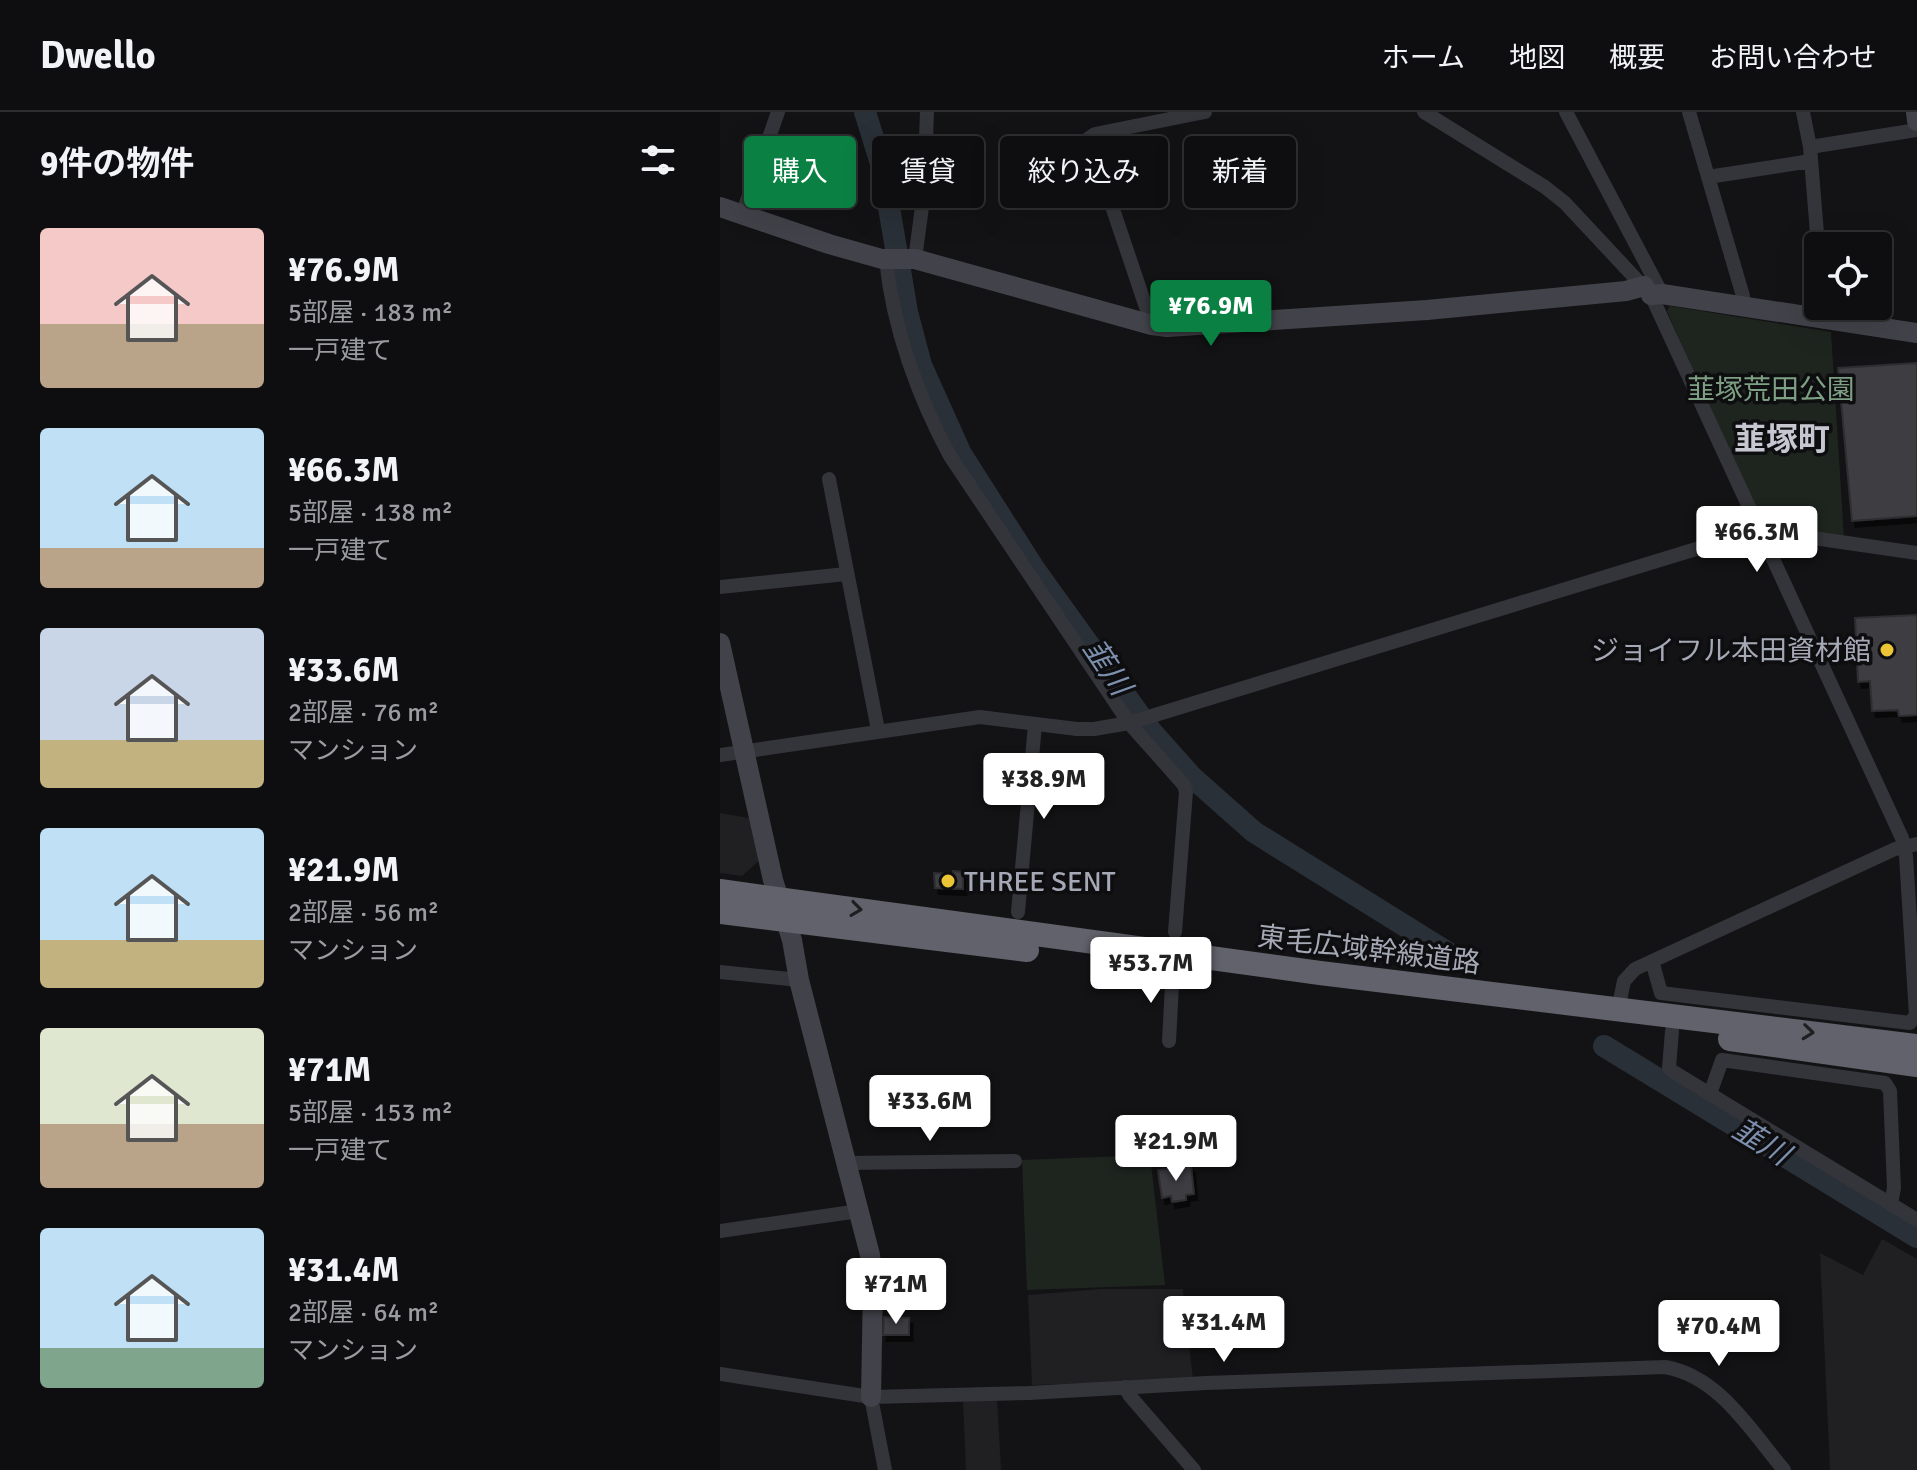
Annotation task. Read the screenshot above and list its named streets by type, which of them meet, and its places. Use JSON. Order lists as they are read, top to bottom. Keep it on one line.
{"streets":{"highway":["東毛広域幹線道路"]},"districts":["韮塚町"],"water":["韮川"],"parks":["韮塚荒田公園"],"places":["ジョイフル本田資材館","THREE SENT"],"page":{"header":"Dwello","nav":["ホーム","地図","概要","お問い合わせ"],"heading":"9件の物件","chip":["購入","賃貸","絞り込み","新着"],"list":[{"name":"¥76.9M","note":"5部屋 · 183 m² · 一戸建て"},{"name":"¥66.3M","note":"5部屋 · 138 m² · 一戸建て"},{"name":"¥33.6M","note":"2部屋 · 76 m² · マンション"},{"name":"¥21.9M","note":"2部屋 · 56 m² · マンション"},{"name":"¥71M","note":"5部屋 · 153 m² · 一戸建て"},{"name":"¥31.4M","note":"2部屋 · 64 m² · マンション"}],"price":["¥76.9M","¥66.3M","¥38.9M","¥53.7M","¥33.6M","¥21.9M","¥71M","¥31.4M","¥70.4M"]}}
